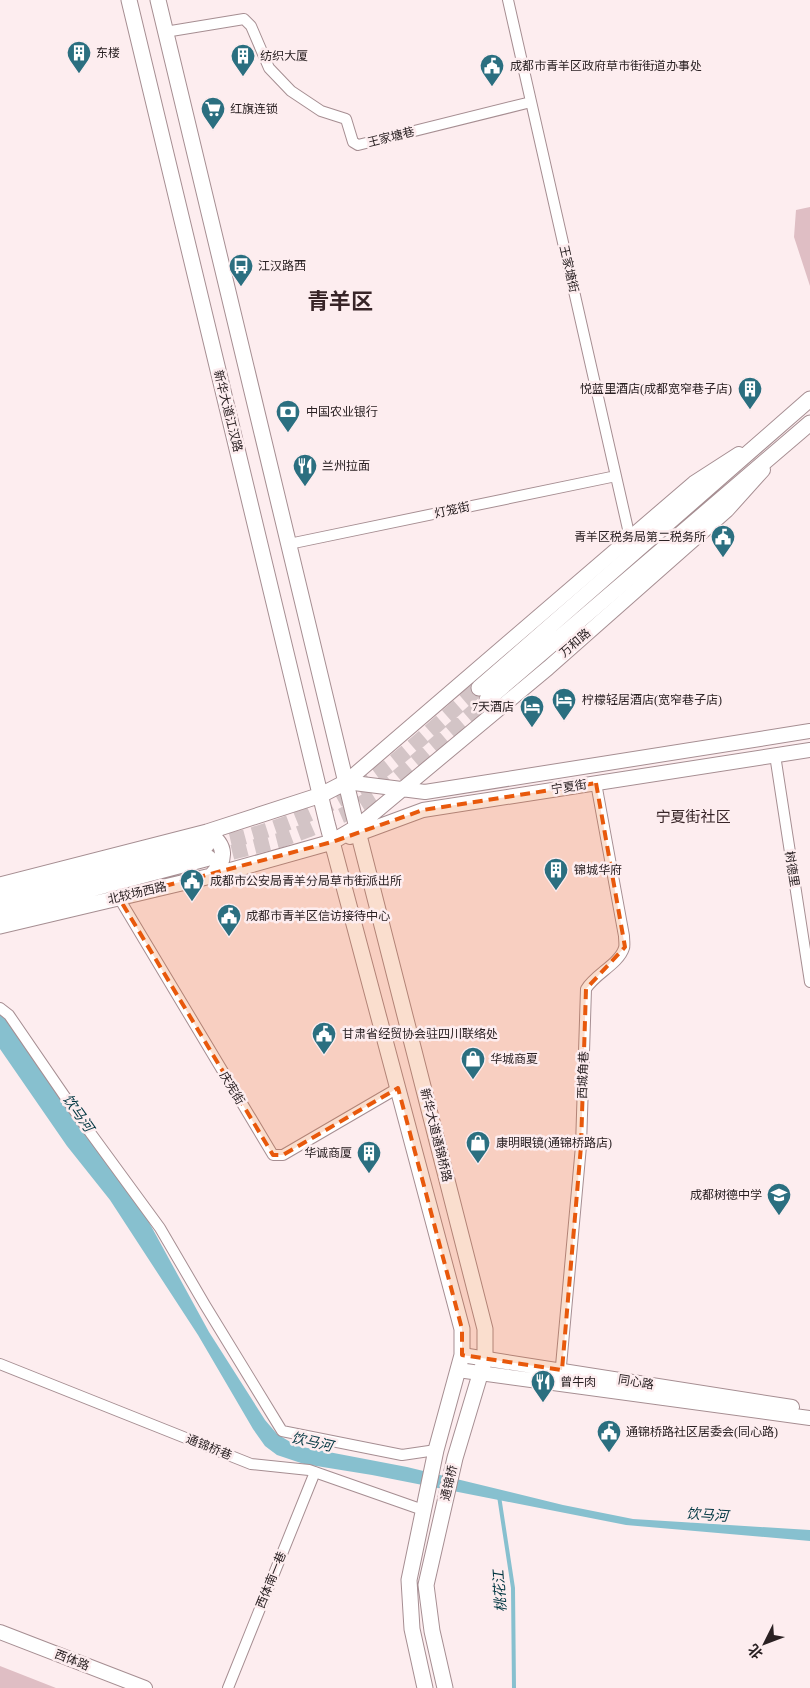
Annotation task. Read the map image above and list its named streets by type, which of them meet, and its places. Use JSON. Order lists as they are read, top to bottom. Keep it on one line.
{"streets":{"main road":["新华大道江汉路","万和路","宁夏街","北较场西路","新华大道通锦桥路","同心路","通锦桥","西体路"],"street":["王家塘巷","王家塘街","灯笼街","树德里","西城角巷","庆宪街","通锦桥巷","西体南一巷"]},"crossings":[["王家塘巷","王家塘街"],["王家塘街","灯笼街"],["王家塘街","万和路"],["新华大道江汉路","新华大道通锦桥路"],["万和路","宁夏街"],["万和路","北较场西路"],["万和路","新华大道通锦桥路"],["宁夏街","树德里"],["宁夏街","北较场西路"],["宁夏街","西城角巷"],["宁夏街","新华大道通锦桥路"],["北较场西路","庆宪街"],["北较场西路","新华大道通锦桥路"],["西城角巷","同心路"],["庆宪街","新华大道通锦桥路"],["新华大道通锦桥路","同心路"],["新华大道通锦桥路","通锦桥"],["通锦桥巷","通锦桥"],["通锦桥巷","西体南一巷"]],"districts":["青羊区","宁夏街社区"],"water":["饮马河","桃花江"],"places":{"building":["东楼","纺织大厦","悦蓝里酒店(成都宽窄巷子店)","锦城华府","华诚商厦"],"public building":["成都市青羊区政府草市街街道办事处","青羊区税务局第二税务所","成都市公安局青羊分局草市街派出所","成都市青羊区信访接待中心","甘肃省经贸协会驻四川联络处","通锦桥路社区居委会(同心路)"],"supermarket":["红旗连锁"],"bus stop":["江汉路西"],"bank":["中国农业银行"],"restaurant":["兰州拉面","曾牛肉"],"hotel":["柠檬轻居酒店(宽窄巷子店)","7天酒店"],"shop":["华城商夏","康明眼镜(通锦桥路店)"],"school or university":["成都树德中学"]},"north":"bottom left"}
